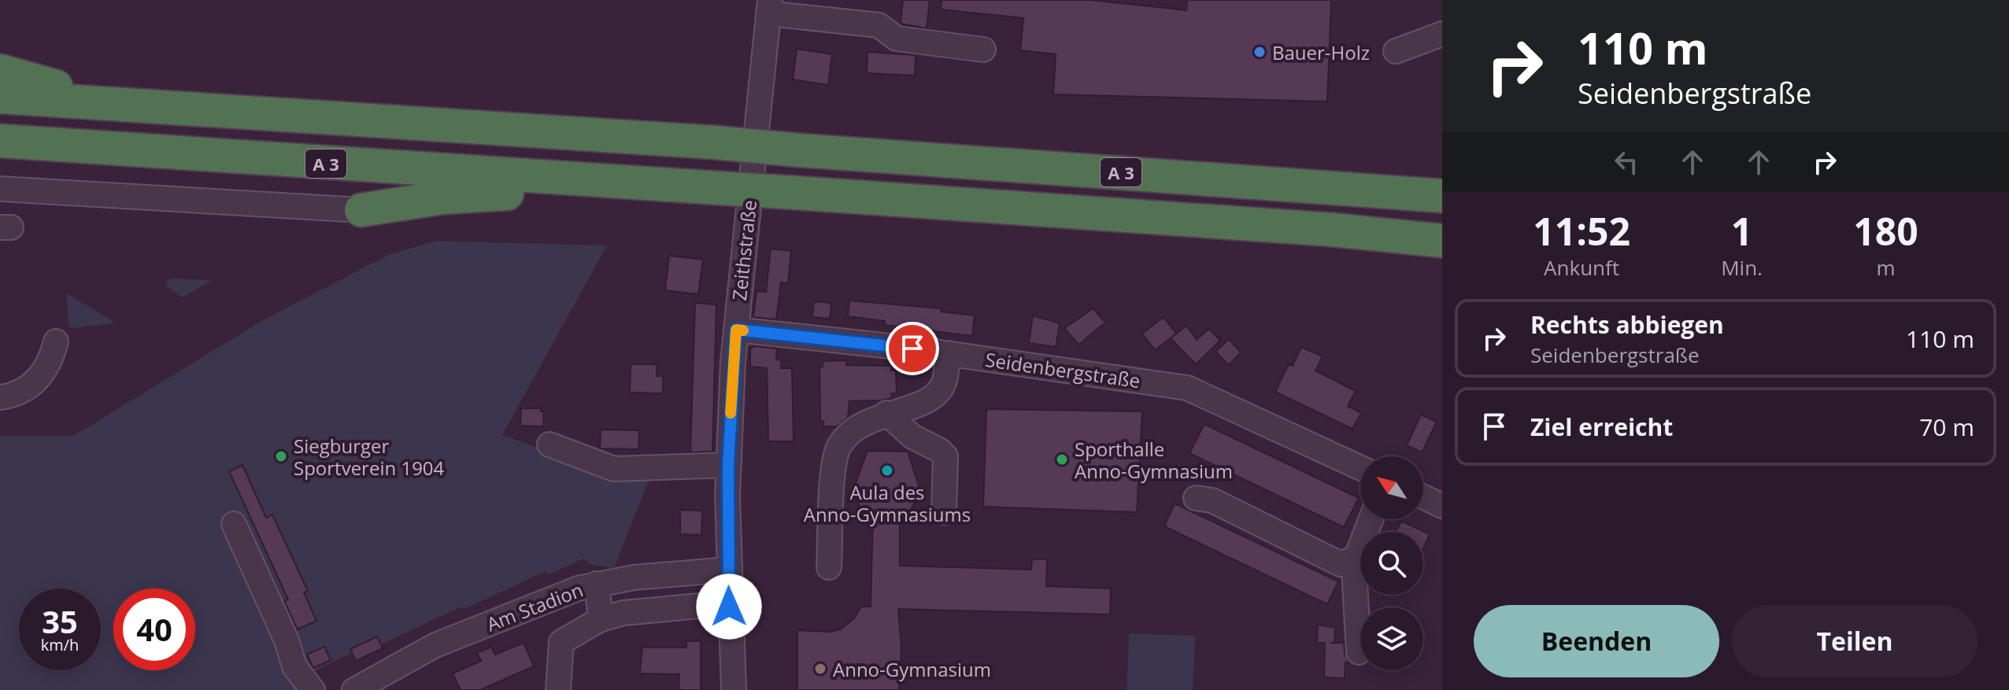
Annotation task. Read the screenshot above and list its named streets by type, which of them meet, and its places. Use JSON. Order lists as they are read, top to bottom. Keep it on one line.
{"streets":{"highway":["A 3"],"street":["Zeithstraße","Seidenbergstraße","Am Stadion"]},"crossings":[["Zeithstraße","Seidenbergstraße"],["Zeithstraße","Am Stadion"]],"places":["Bauer-Holz","Siegburger Sportverein 1904","Sporthalle Anno-Gymnasium","Aula des Anno-Gymnasiums","Anno-Gymnasium"],"north":"top left","page":{"turn":["110 m","Seidenbergstraße"],"eta":["11:52","Ankunft","1","Min.","180","m"],"list":[{"name":"Rechts abbiegen","note":"Seidenbergstraße","value":"110 m"},{"name":"Ziel erreicht","value":"70 m"}],"speed":"35 km/h","limit":"40","buttons":["Beenden","Teilen"]}}
